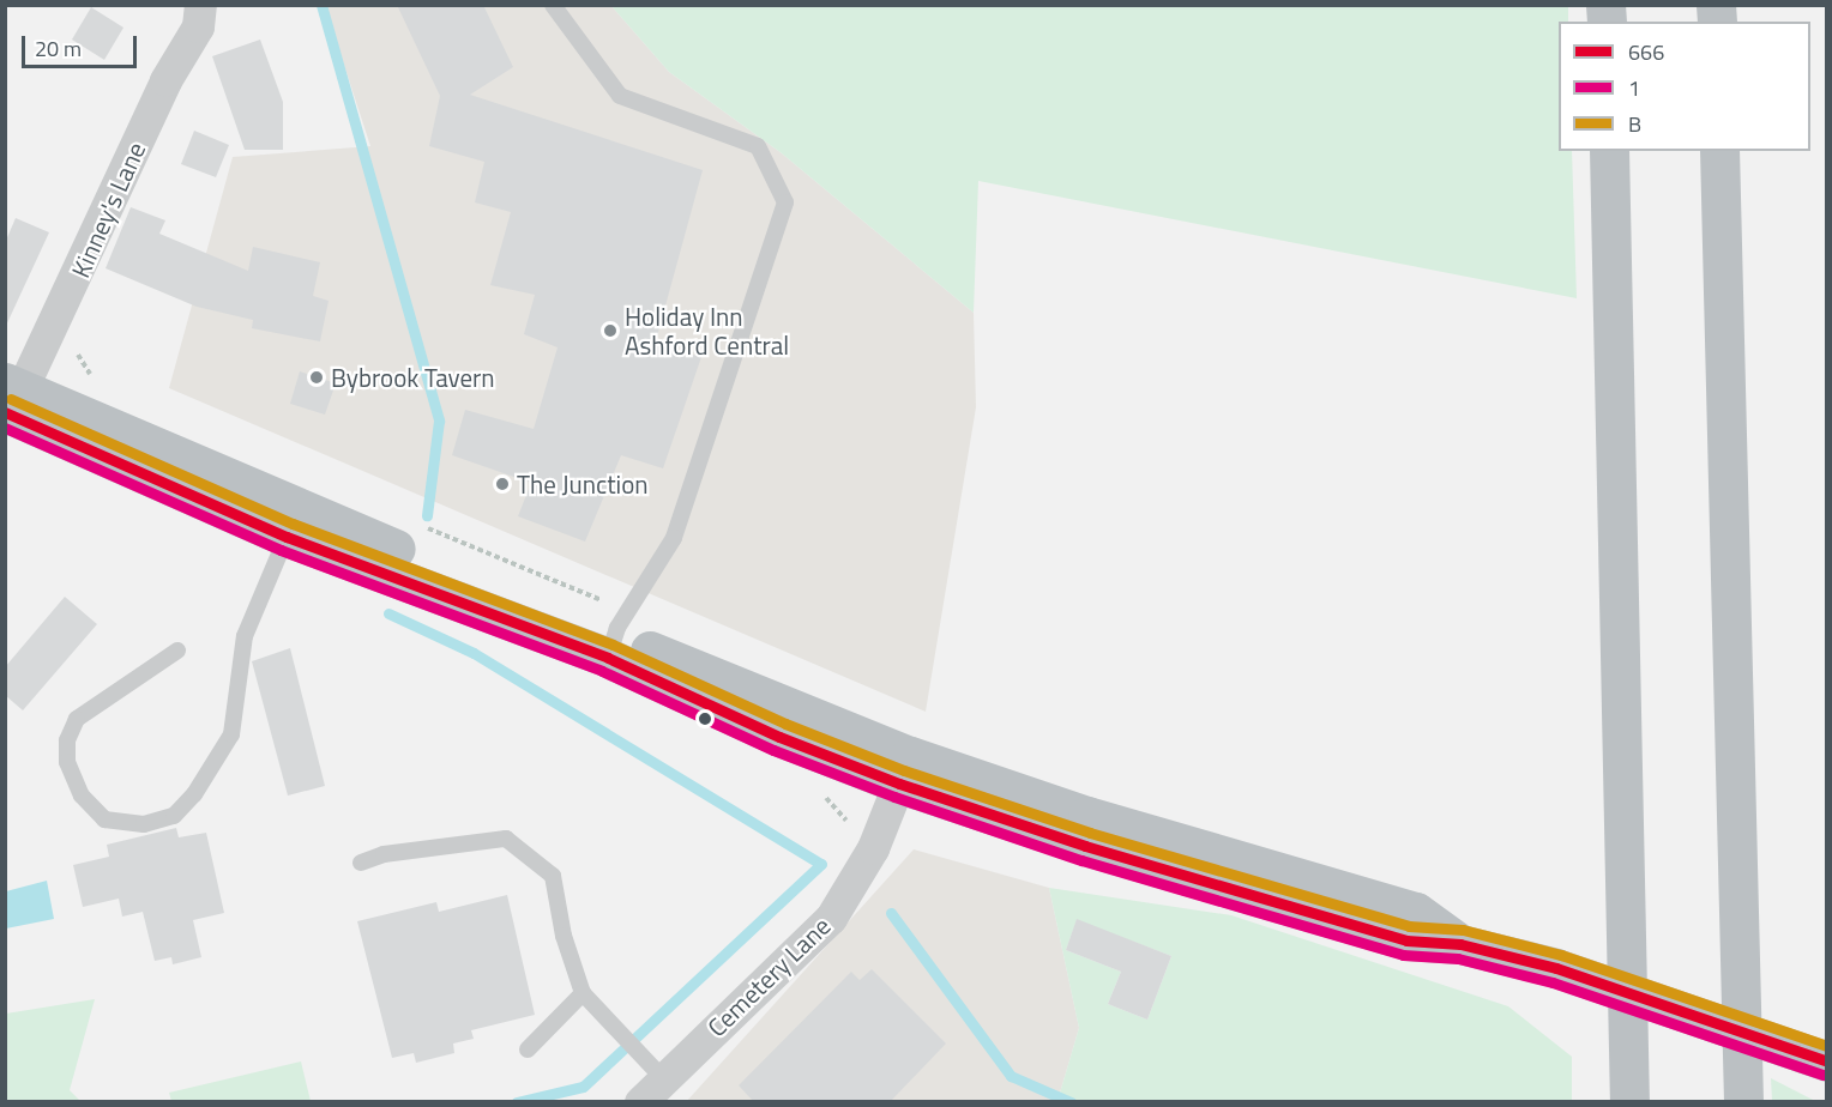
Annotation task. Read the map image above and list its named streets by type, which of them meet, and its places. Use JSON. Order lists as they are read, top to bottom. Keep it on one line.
{"streets":{"street":["Kinney's Lane","Cemetery Lane"]},"places":["Holiday Inn Ashford Central","Bybrook Tavern","The Junction"],"lines":["transit line B","transit line 666","transit line 1"],"legend":["666","1","B"],"scale_bar":"20 m"}
